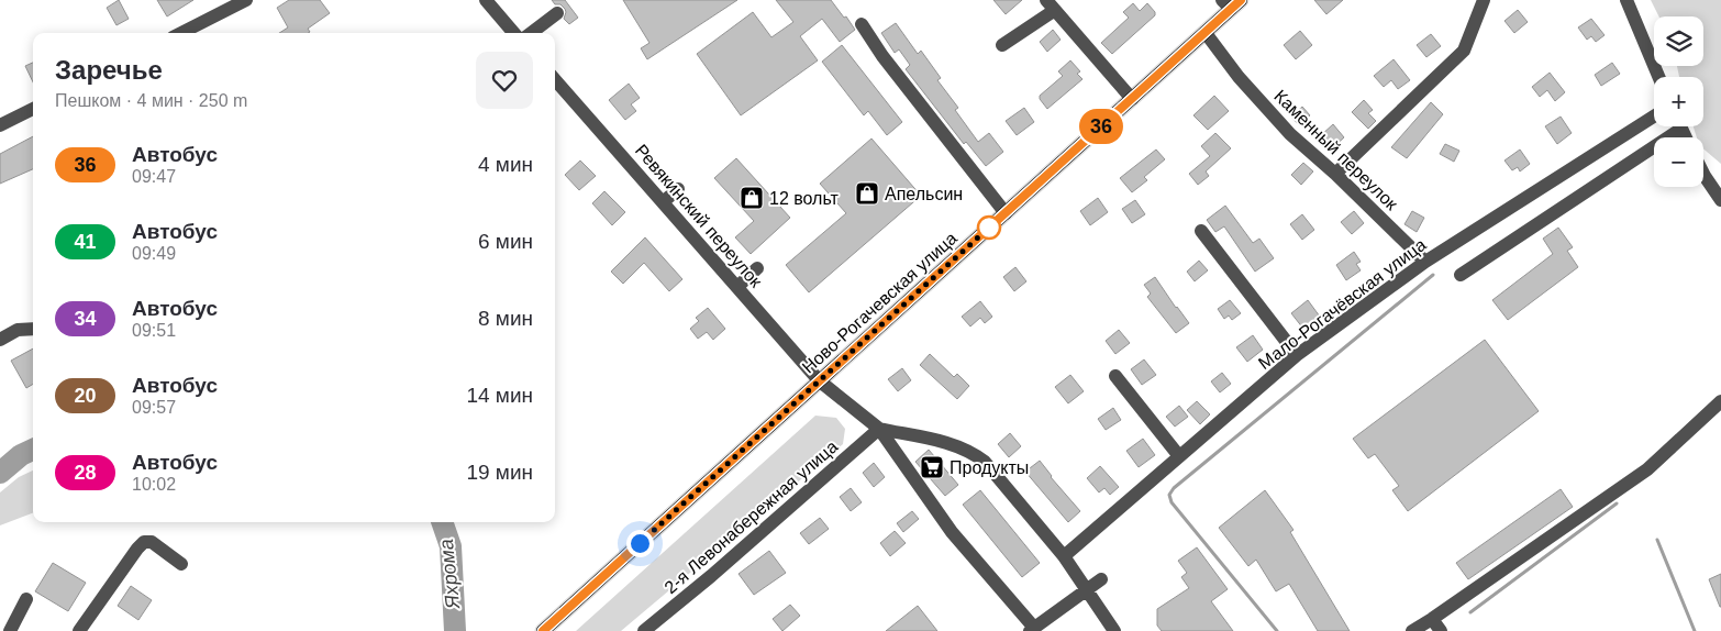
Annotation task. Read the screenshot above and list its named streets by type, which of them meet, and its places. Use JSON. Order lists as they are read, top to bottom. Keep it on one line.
{"streets":{"main road":["Ново-Рогачевская улица"],"street":["Каменный переулок","Ревякинский переулок","Мало-Рогачёвская улица","2-я Левонабережная улица"]},"crossings":[["Каменный переулок","Ново-Рогачевская улица"],["Каменный переулок","Мало-Рогачёвская улица"],["Ревякинский переулок","Ново-Рогачевская улица"],["Ревякинский переулок","2-я Левонабережная улица"]],"water":["Яхрома"],"places":{"shop":["Апельсин","12 вольт"],"supermarket":["Продукты"]},"lines":["bus line 36"],"page":{"on_map":"36","map_buttons":["+","−"],"heading":["Заречье","Пешком · 4 мин · 250 m"],"list":[{"mark":"36","name":"Автобус","note":"09:47","value":"4 мин"},{"mark":"41","name":"Автобус","note":"09:49","value":"6 мин"},{"mark":"34","name":"Автобус","note":"09:51","value":"8 мин"},{"mark":"20","name":"Автобус","note":"09:57","value":"14 мин"},{"mark":"28","name":"Автобус","note":"10:02","value":"19 мин"}]}}
